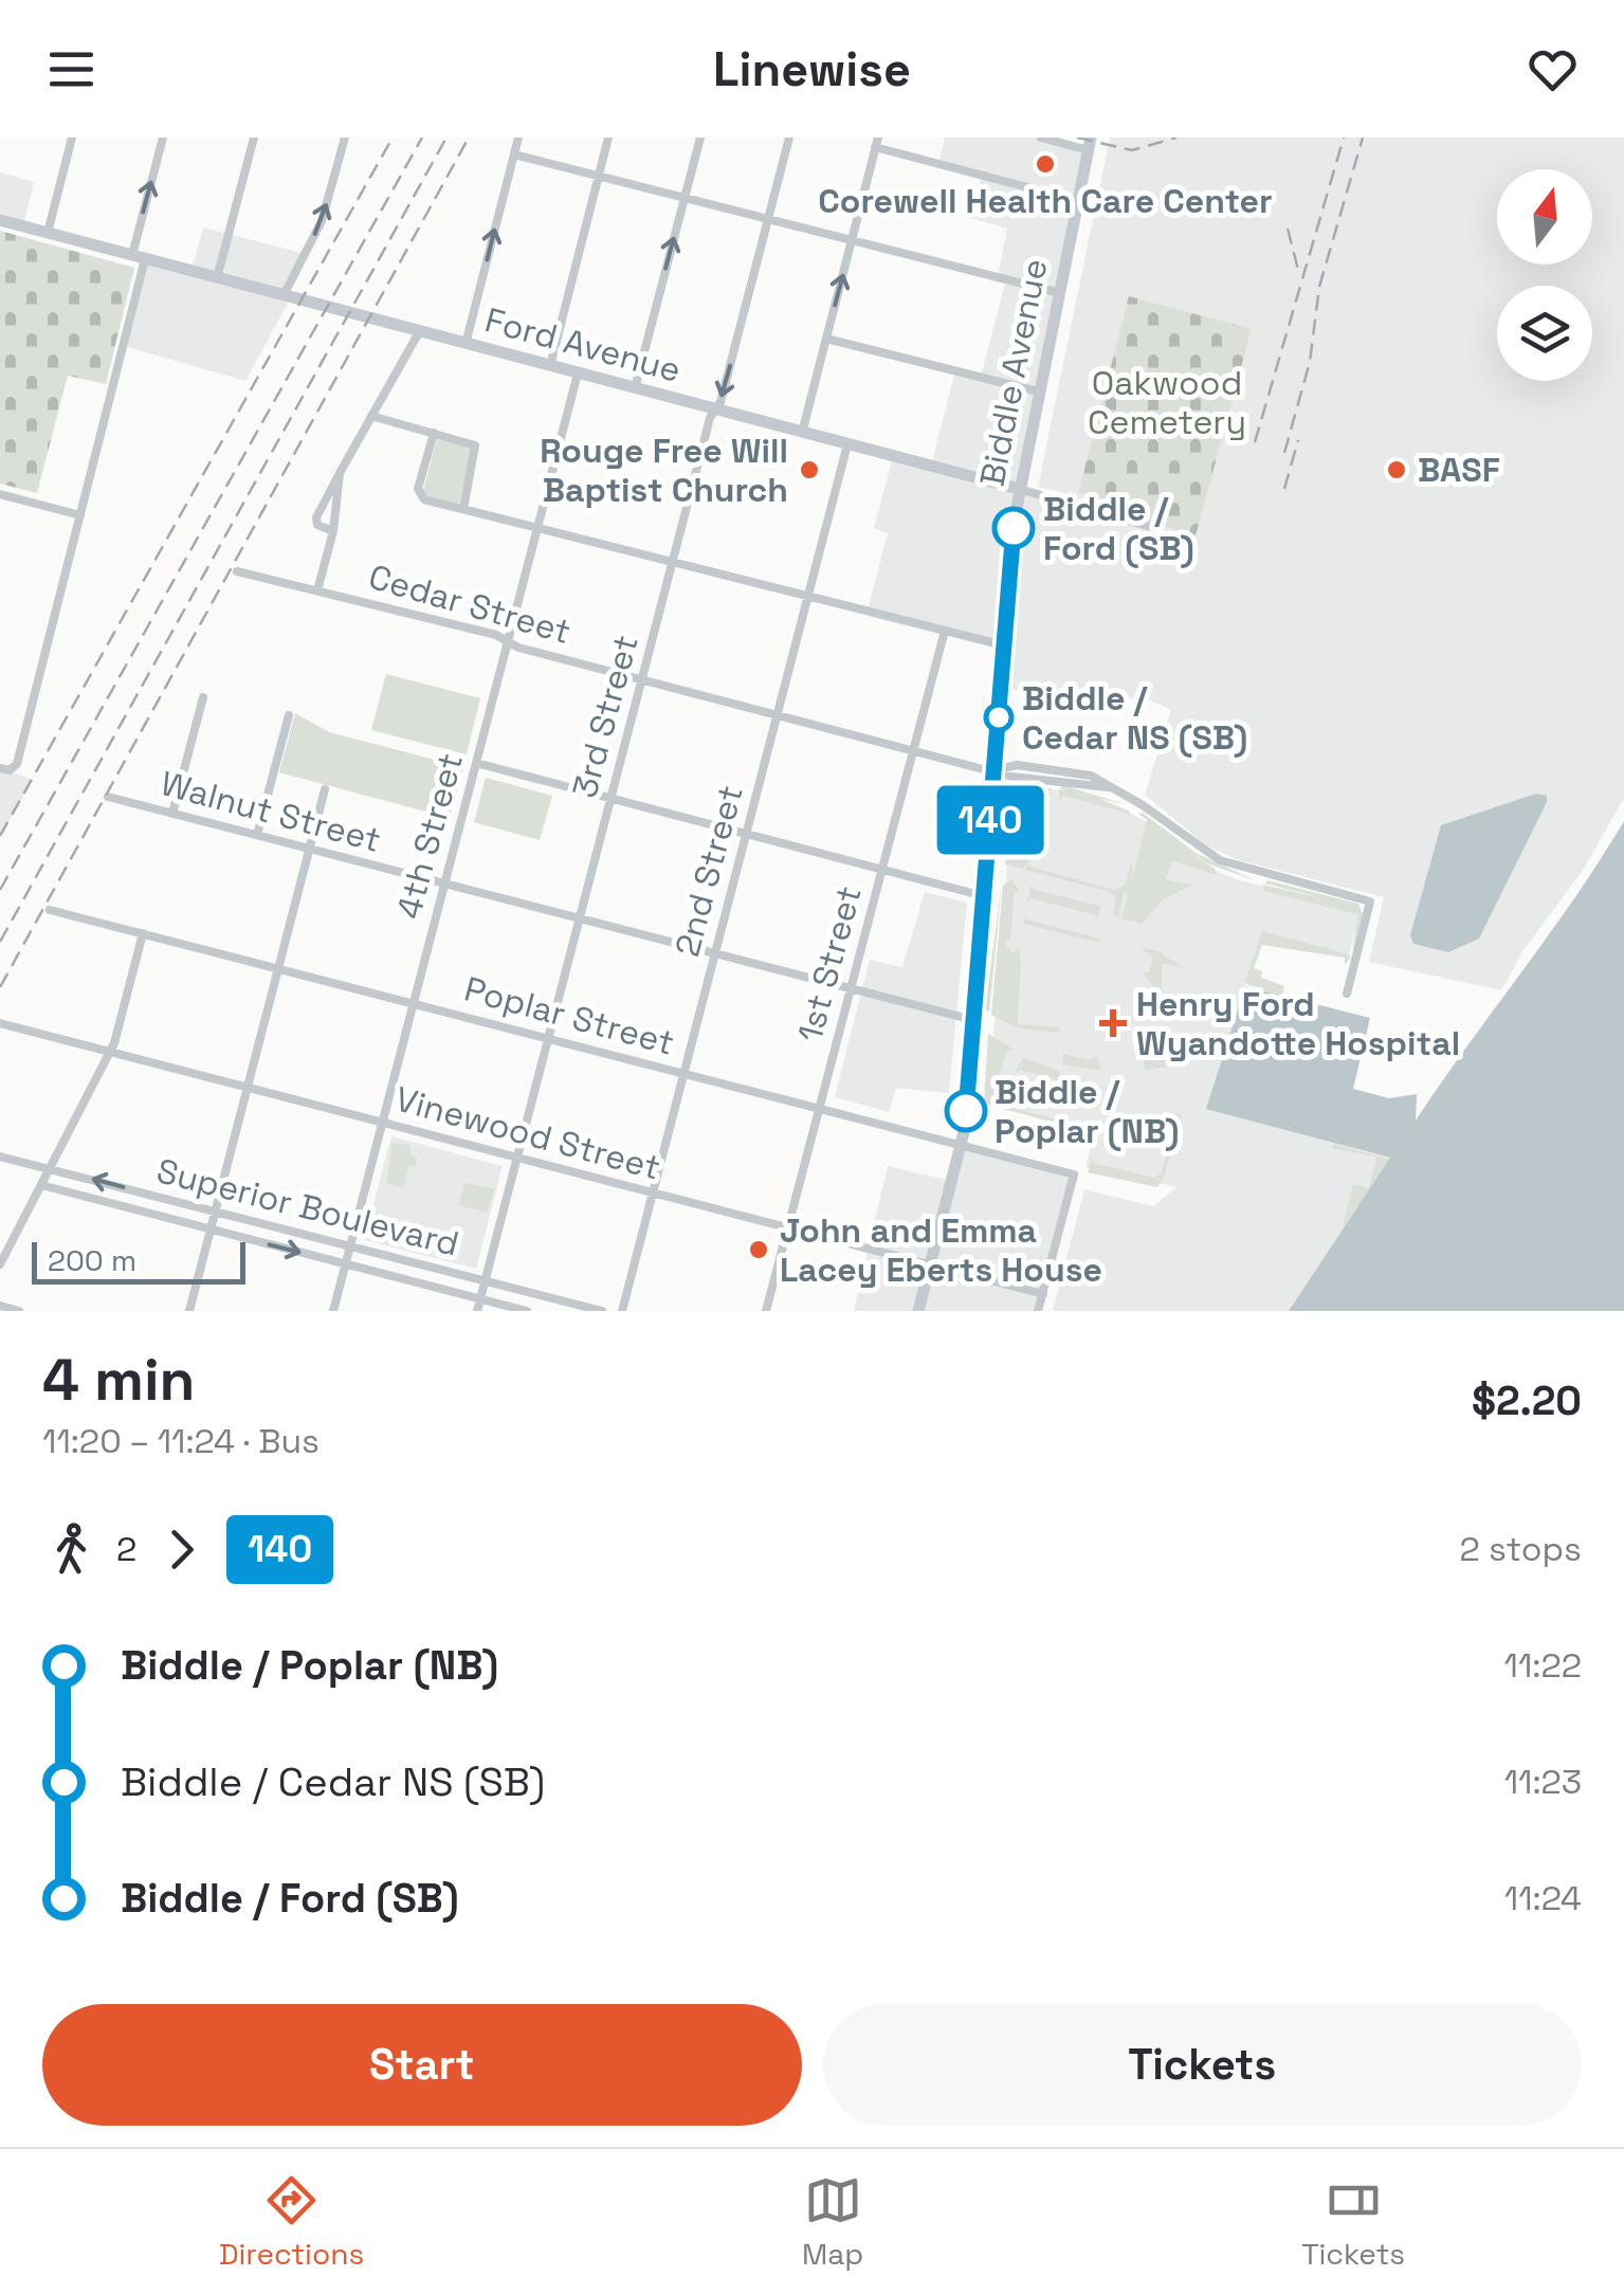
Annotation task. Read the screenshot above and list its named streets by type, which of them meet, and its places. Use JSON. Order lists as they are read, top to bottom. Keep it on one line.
{"streets":{"main road":["Ford Avenue","Biddle Avenue"],"street":["Cedar Street","3rd Street","Walnut Street","4th Street","2nd Street","1st Street","Poplar Street","Vinewood Street","Superior Boulevard"]},"crossings":[["Ford Avenue","Biddle Avenue"],["Ford Avenue","3rd Street"],["Ford Avenue","4th Street"],["Ford Avenue","2nd Street"],["Biddle Avenue","Cedar Street"],["Biddle Avenue","Walnut Street"],["Biddle Avenue","Poplar Street"],["Biddle Avenue","Vinewood Street"],["Cedar Street","3rd Street"],["Cedar Street","4th Street"],["Cedar Street","2nd Street"],["Cedar Street","1st Street"],["3rd Street","Walnut Street"],["3rd Street","Poplar Street"],["3rd Street","Vinewood Street"],["3rd Street","Superior Boulevard"],["Walnut Street","4th Street"],["Walnut Street","2nd Street"],["Walnut Street","1st Street"],["4th Street","Poplar Street"],["4th Street","Vinewood Street"],["4th Street","Superior Boulevard"],["2nd Street","Poplar Street"],["2nd Street","Vinewood Street"],["1st Street","Poplar Street"],["1st Street","Vinewood Street"],["Poplar Street","Vinewood Street"]],"parks":["Oakwood Cemetery"],"places":{"other":["Corewell Health Care Center","Rouge Free Will Baptist Church","BASF","Biddle / Ford (SB)","Biddle / Cedar NS (SB)","Biddle / Poplar (NB)","John and Emma Lacey Eberts House"],"health":["Henry Ford Wyandotte Hospital"]},"lines":["bus line 140"],"scale_bar":"200 m","north":"top","page":{"header":"Linewise","on_map":"140","scale":"200 m","heading":["4 min","11:20 – 11:24 · Bus","$2.20"],"legs":["2","140","2 stops"],"list":[{"name":"Biddle / Poplar (NB)","value":"11:22"},{"name":"Biddle / Cedar NS (SB)","value":"11:23"},{"name":"Biddle / Ford (SB)","value":"11:24"}],"buttons":["Start","Tickets"],"tabs":["Directions","Map","Tickets"]}}
